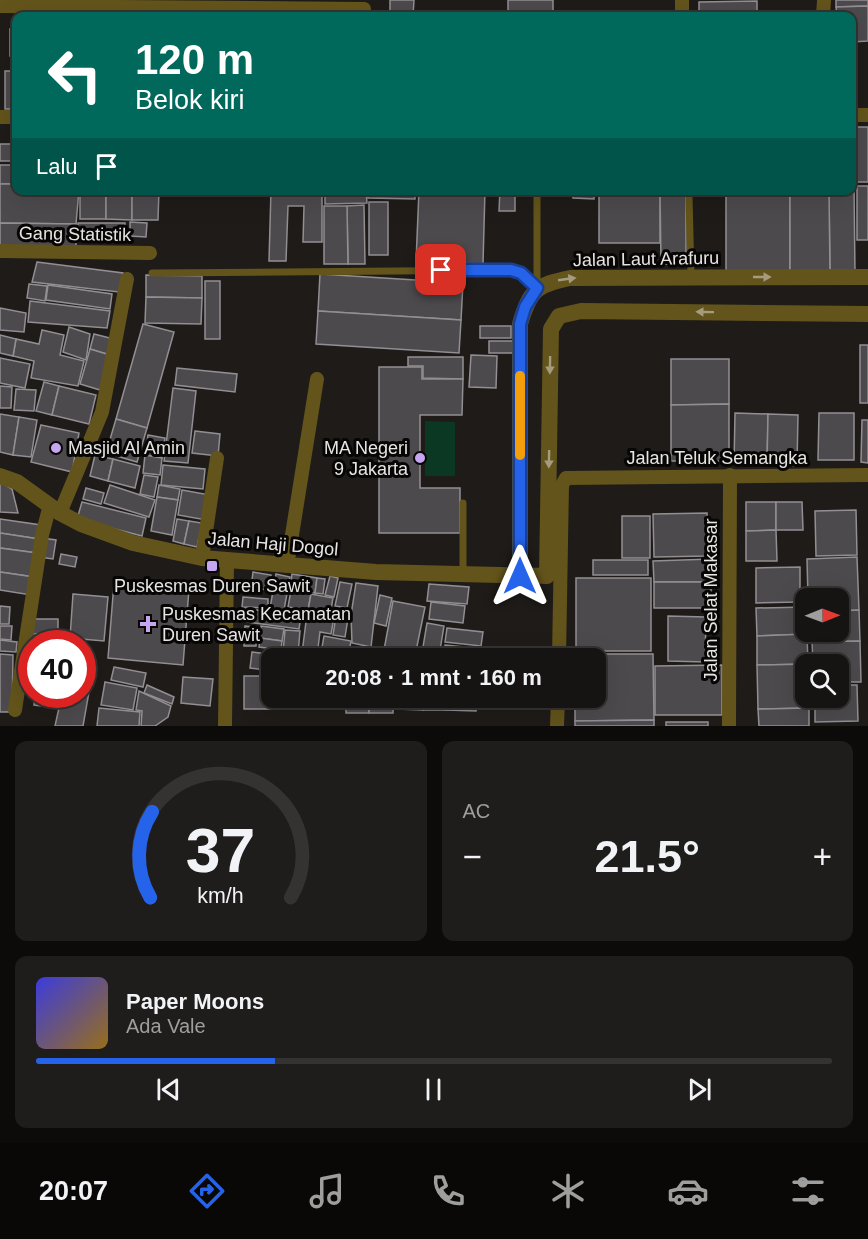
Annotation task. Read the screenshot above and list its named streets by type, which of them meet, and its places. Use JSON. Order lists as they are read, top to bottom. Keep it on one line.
{"streets":{"street":["Gang Statistik","Jalan Laut Arafuru","Jalan Teluk Semangka","Jalan Haji Dogol","Jalan Selat Makasar"]},"crossings":[["Jalan Teluk Semangka","Jalan Haji Dogol"],["Jalan Teluk Semangka","Jalan Selat Makasar"]],"one_way":["Jalan Laut Arafuru"],"places":{"other":["Masjid Al Amin","MA Negeri 9 Jakarta"],"transit":["Puskesmas Duren Sawit"],"health":["Puskesmas Kecamatan Duren Sawit"]},"north":"right","page":{"turn":["120 m","Belok kiri"],"then":"Lalu","limit":"40","trip":"20:08 · 1 mnt · 160 m","tile":"AC","heat":["−","21.5°","+"],"song":["Paper Moons","Ada Vale"],"tabs":"20:07","gauge":["37","km/h"]}}
